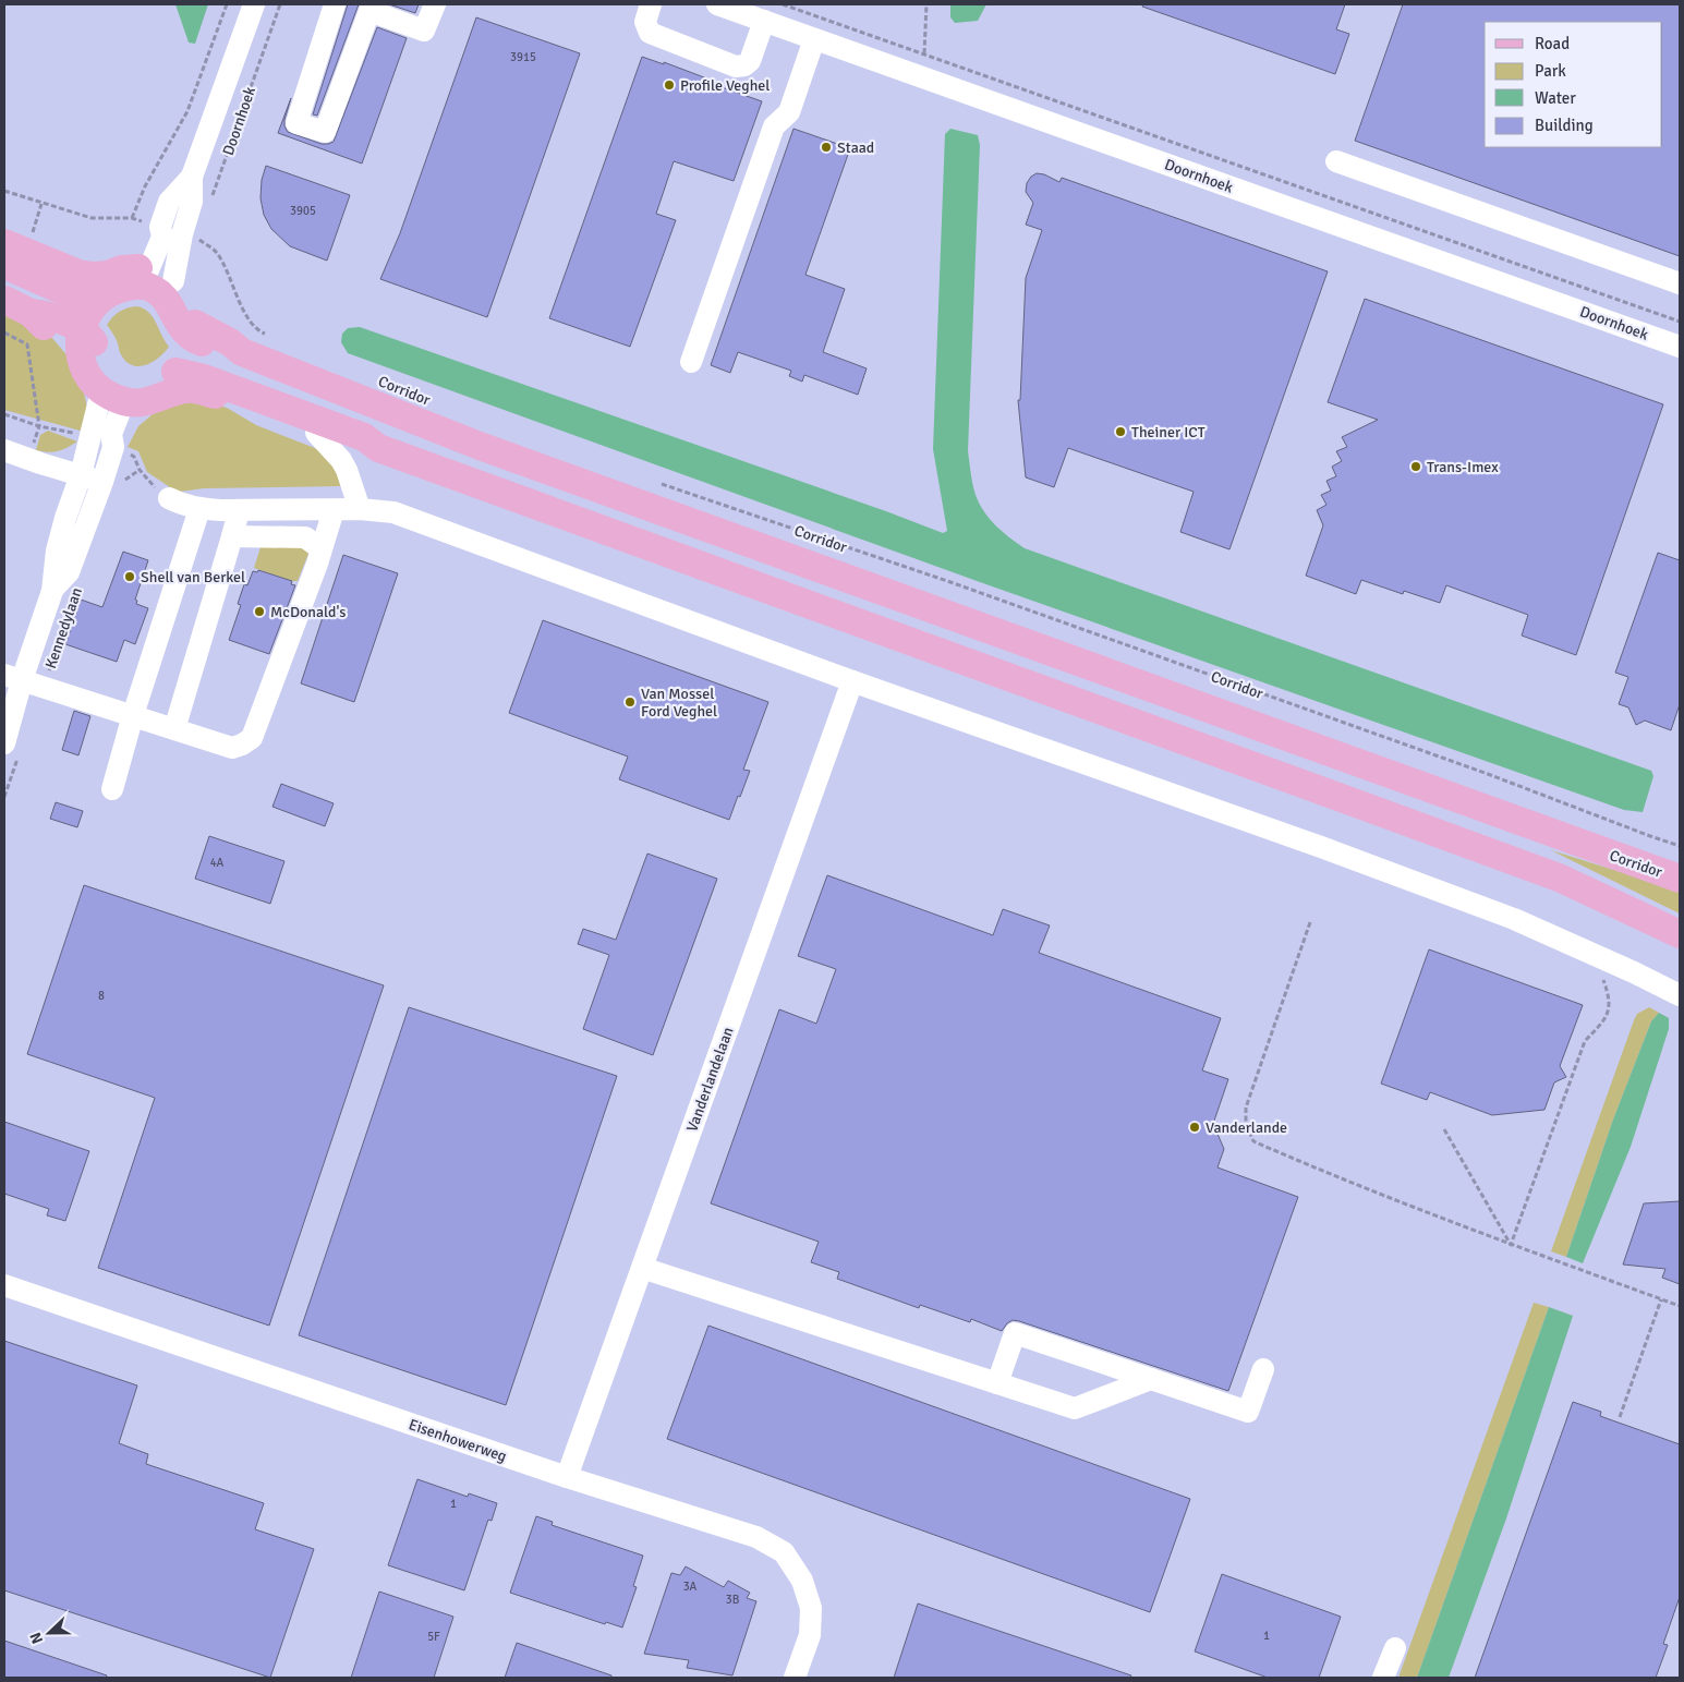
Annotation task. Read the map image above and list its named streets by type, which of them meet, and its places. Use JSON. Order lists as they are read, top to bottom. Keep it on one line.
{"streets":{"main road":["Corridor"],"street":["Doornhoek","Kennedylaan","Vanderlandelaan","Eisenhowerweg"]},"crossings":[["Doornhoek","Corridor"],["Doornhoek","Kennedylaan"],["Corridor","Kennedylaan"],["Vanderlandelaan","Eisenhowerweg"]],"places":["Profile Veghel","Staad","Theiner ICT","Trans-Imex","Shell van Berkel","McDonald's","Van Mossel Ford Veghel","Vanderlande"],"house_numbers":["3915","3905","4A","8","1","3A","3B","1","5F"],"legend":["Road","Park","Water","Building"],"north":"left"}
